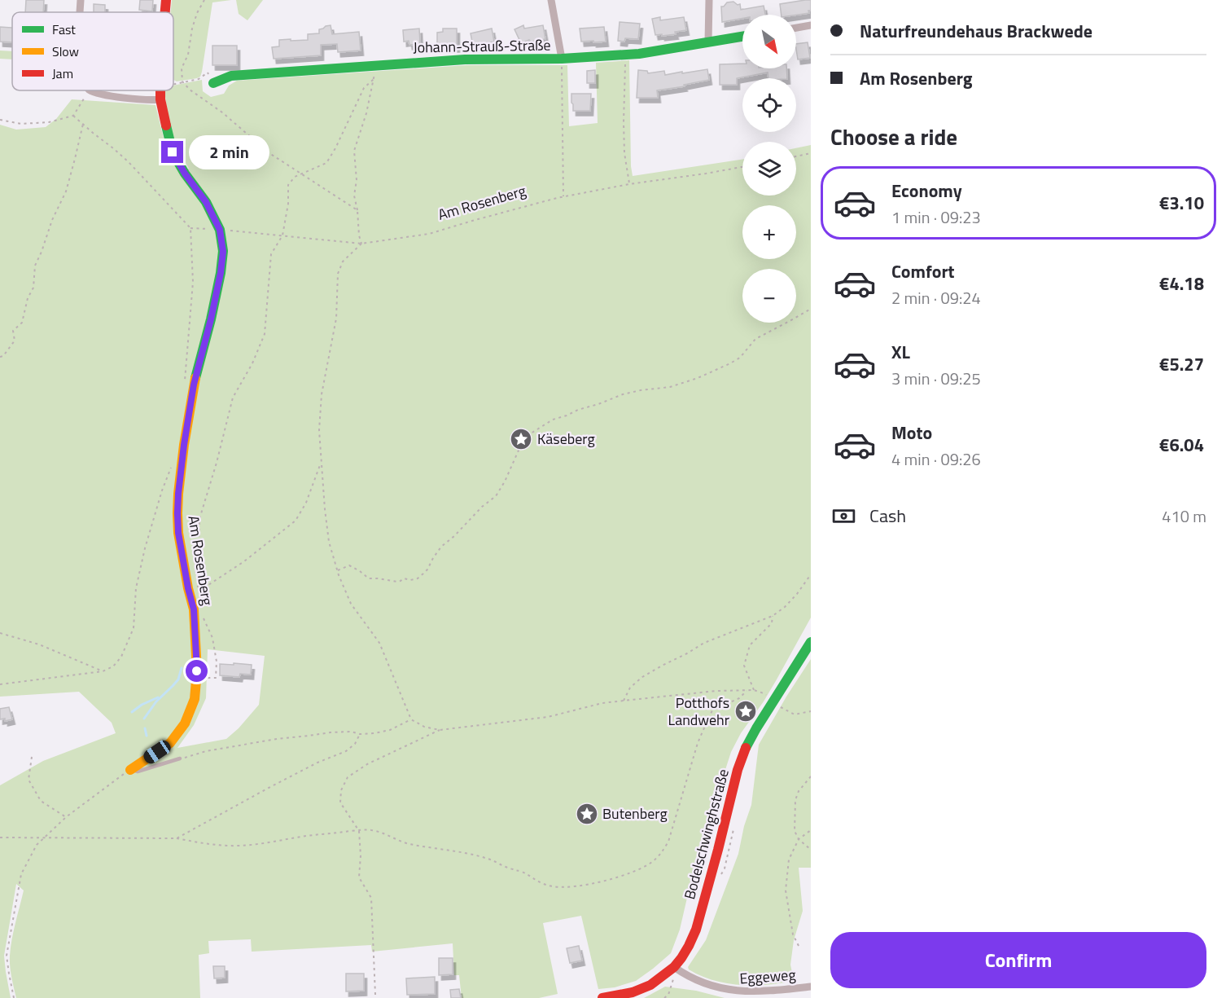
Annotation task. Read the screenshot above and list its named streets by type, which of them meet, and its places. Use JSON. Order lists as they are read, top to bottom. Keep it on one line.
{"streets":{"street":["Johann-Strauß-Straße","Am Rosenberg","Bodelschwinghstraße","Eggeweg"]},"crossings":[["Bodelschwinghstraße","Eggeweg"]],"places":{"place":["Käseberg","Potthofs Landwehr","Butenberg"]},"legend":["Fast","Slow","Jam"],"north":"bottom right","page":{"banner":["Naturfreundehaus Brackwede","Am Rosenberg"],"map_buttons":["+","−"],"heading":"Choose a ride","bubble":"2 min","list":[{"name":"Economy","note":"1 min · 09:23","value":"€3.10"},{"name":"Comfort","note":"2 min · 09:24","value":"€4.18"},{"name":"XL","note":"3 min · 09:25","value":"€5.27"},{"name":"Moto","note":"4 min · 09:26","value":"€6.04"}],"pay":["Cash","410 m"],"buttons":"Confirm"}}
